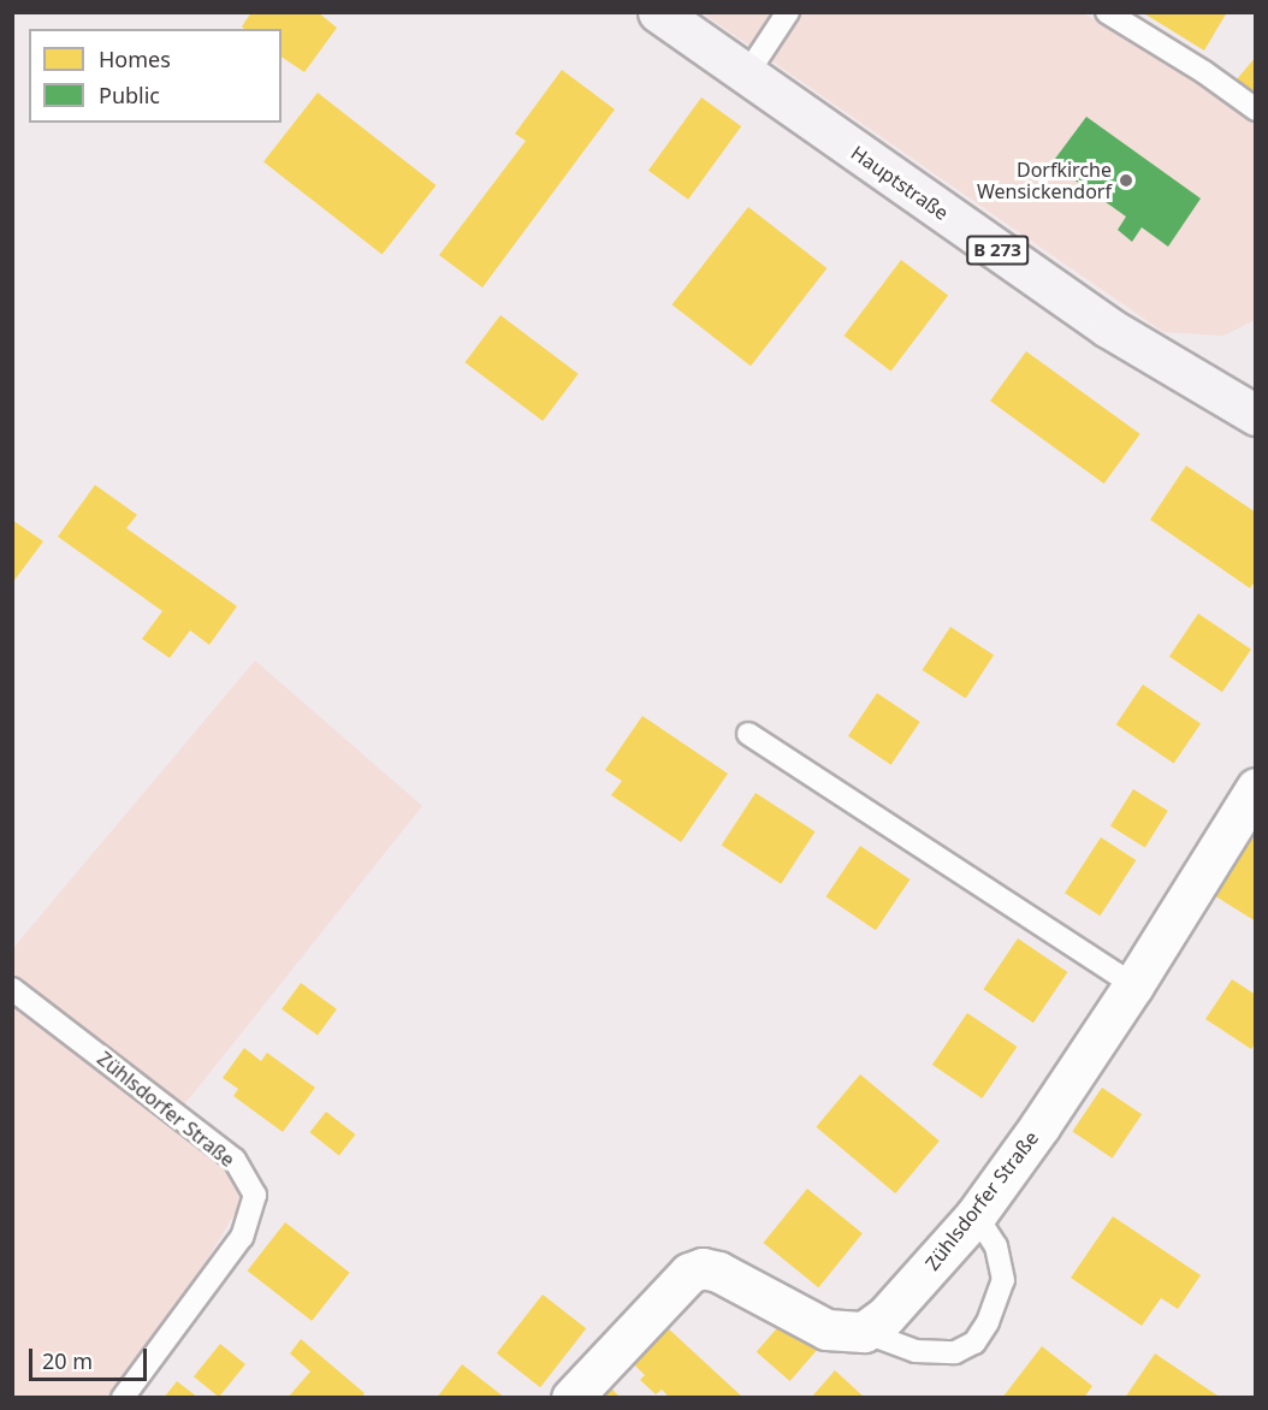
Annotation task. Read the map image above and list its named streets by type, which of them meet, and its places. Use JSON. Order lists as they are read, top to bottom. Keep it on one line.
{"streets":{"main road":["Hauptstraße","B 273"],"street":["Zühlsdorfer Straße"]},"places":["Dorfkirche Wensickendorf"],"legend":["Homes","Public"],"scale_bar":"20 m"}
